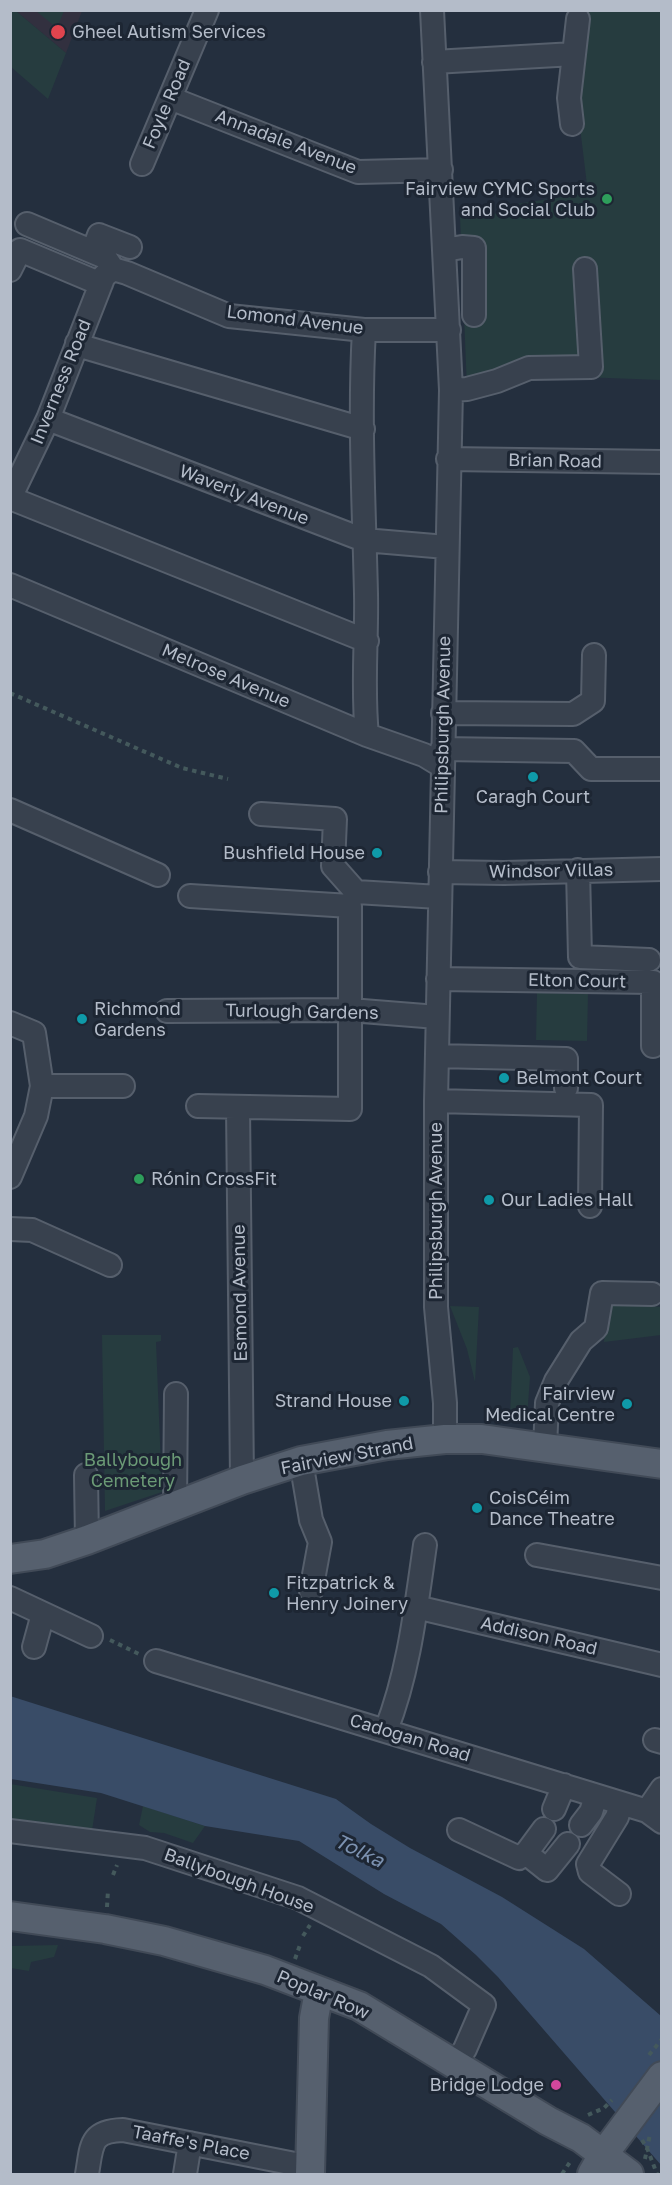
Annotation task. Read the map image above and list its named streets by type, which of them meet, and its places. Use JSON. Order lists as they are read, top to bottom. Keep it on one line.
{"streets":{"main road":["Fairview Strand","Poplar Row"],"street":["Foyle Road","Annadale Avenue","Lomond Avenue","Inverness Road","Brian Road","Waverly Avenue","Melrose Avenue","Philipsburgh Avenue","Windsor Villas","Elton Court","Turlough Gardens","Esmond Avenue","Addison Road","Cadogan Road","Ballybough House","Taaffe's Place"]},"crossings":[["Foyle Road","Annadale Avenue"],["Annadale Avenue","Philipsburgh Avenue"],["Lomond Avenue","Inverness Road"],["Lomond Avenue","Philipsburgh Avenue"],["Inverness Road","Waverly Avenue"],["Brian Road","Philipsburgh Avenue"],["Waverly Avenue","Philipsburgh Avenue"],["Melrose Avenue","Philipsburgh Avenue"],["Philipsburgh Avenue","Windsor Villas"],["Philipsburgh Avenue","Elton Court"],["Philipsburgh Avenue","Turlough Gardens"],["Philipsburgh Avenue","Fairview Strand"],["Esmond Avenue","Fairview Strand"],["Ballybough House","Poplar Row"]],"water":["Tolka"],"parks":["Ballybough Cemetery"],"places":["Gheel Autism Services","Fairview CYMC Sports and Social Club","Caragh Court","Bushfield House","Richmond Gardens","Belmont Court","Rónin CrossFit","Our Ladies Hall","Strand House","Fairview Medical Centre","CoisCéim Dance Theatre","Fitzpatrick & Henry Joinery","Bridge Lodge"]}
